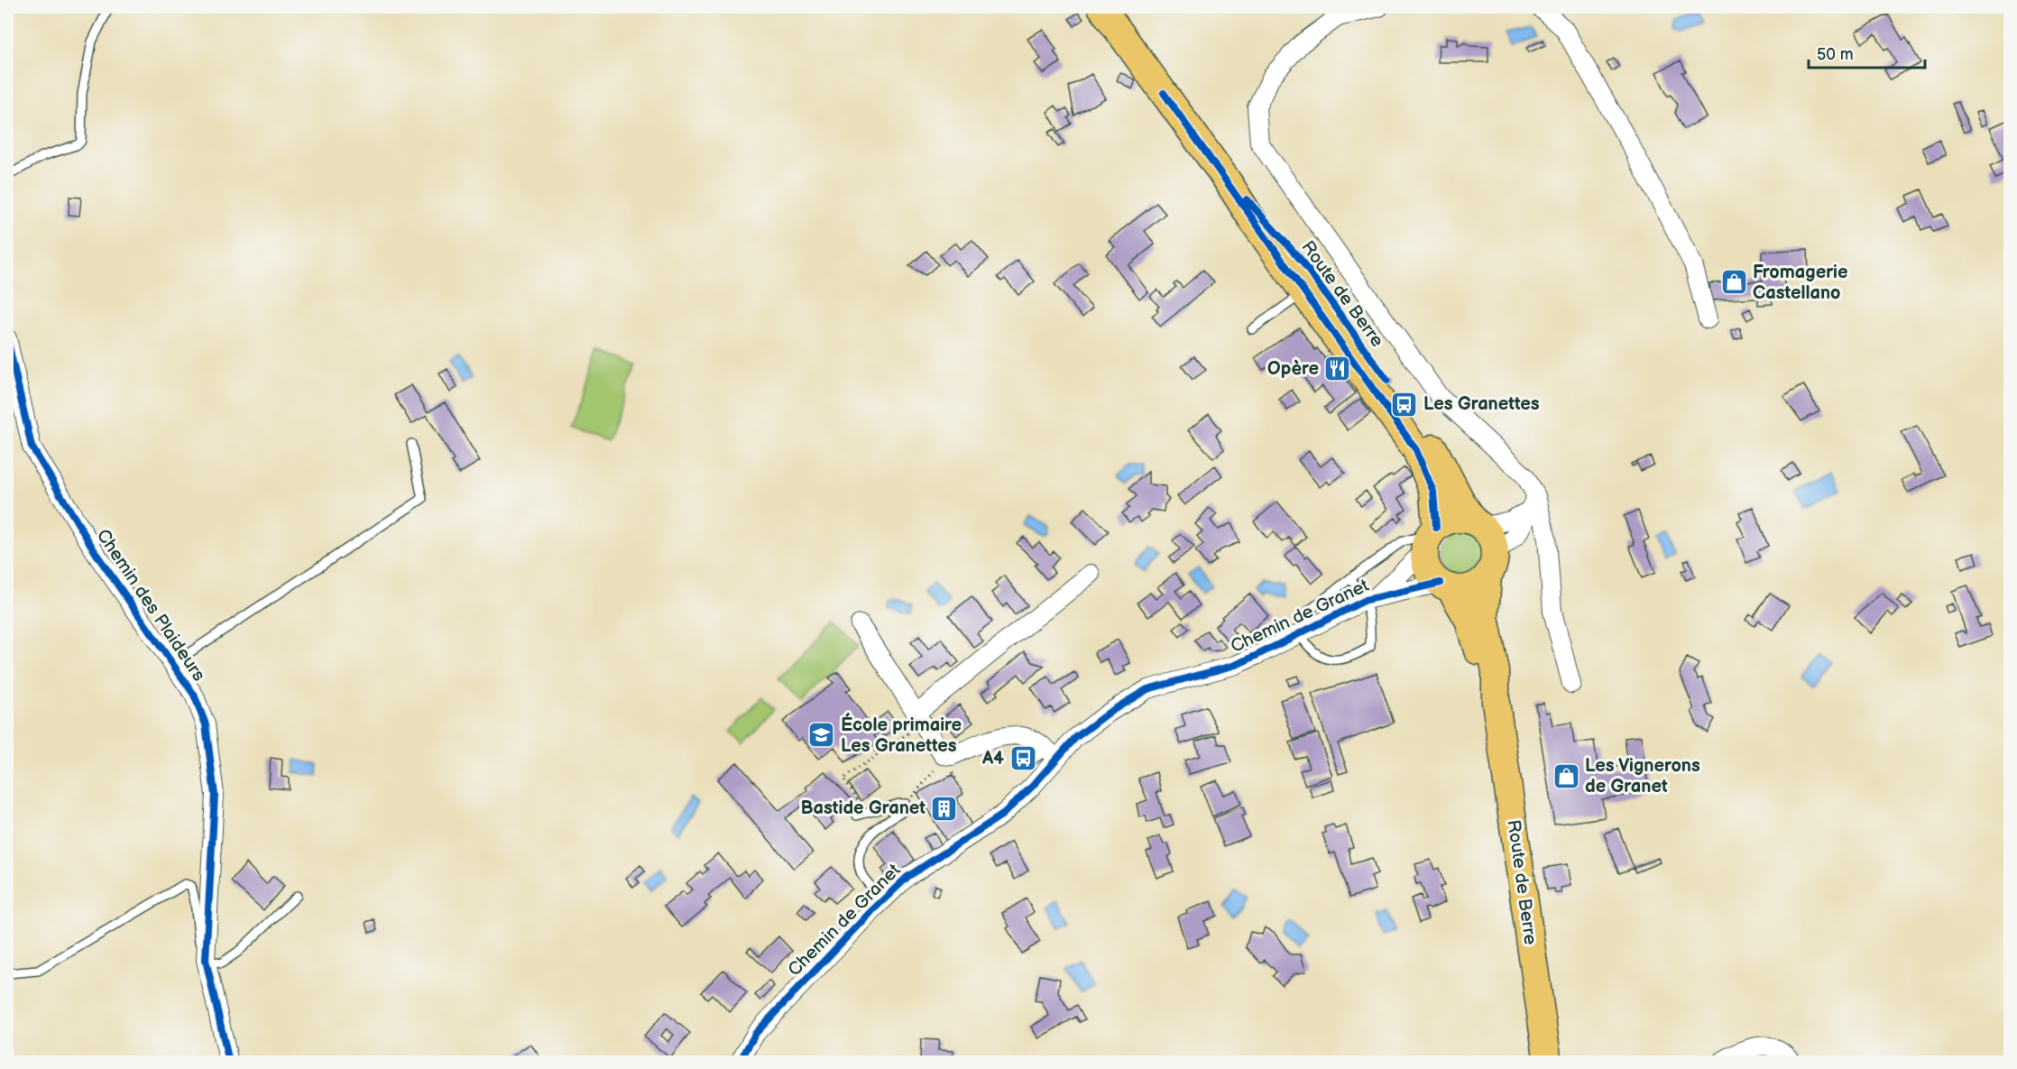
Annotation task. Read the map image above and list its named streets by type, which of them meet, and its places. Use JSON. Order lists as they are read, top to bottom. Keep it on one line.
{"streets":{"main road":["Route de Berre"],"street":["Chemin des Plaideurs","Chemin de Granet"]},"crossings":[["Route de Berre","Chemin de Granet"]],"places":{"shop":["Fromagerie Castellano","Les Vignerons de Granet"],"restaurant":["Opère"],"bus stop":["Les Granettes","A4"],"school or university":["École primaire Les Granettes"],"building":["Bastide Granet"]},"scale_bar":"50 m"}
